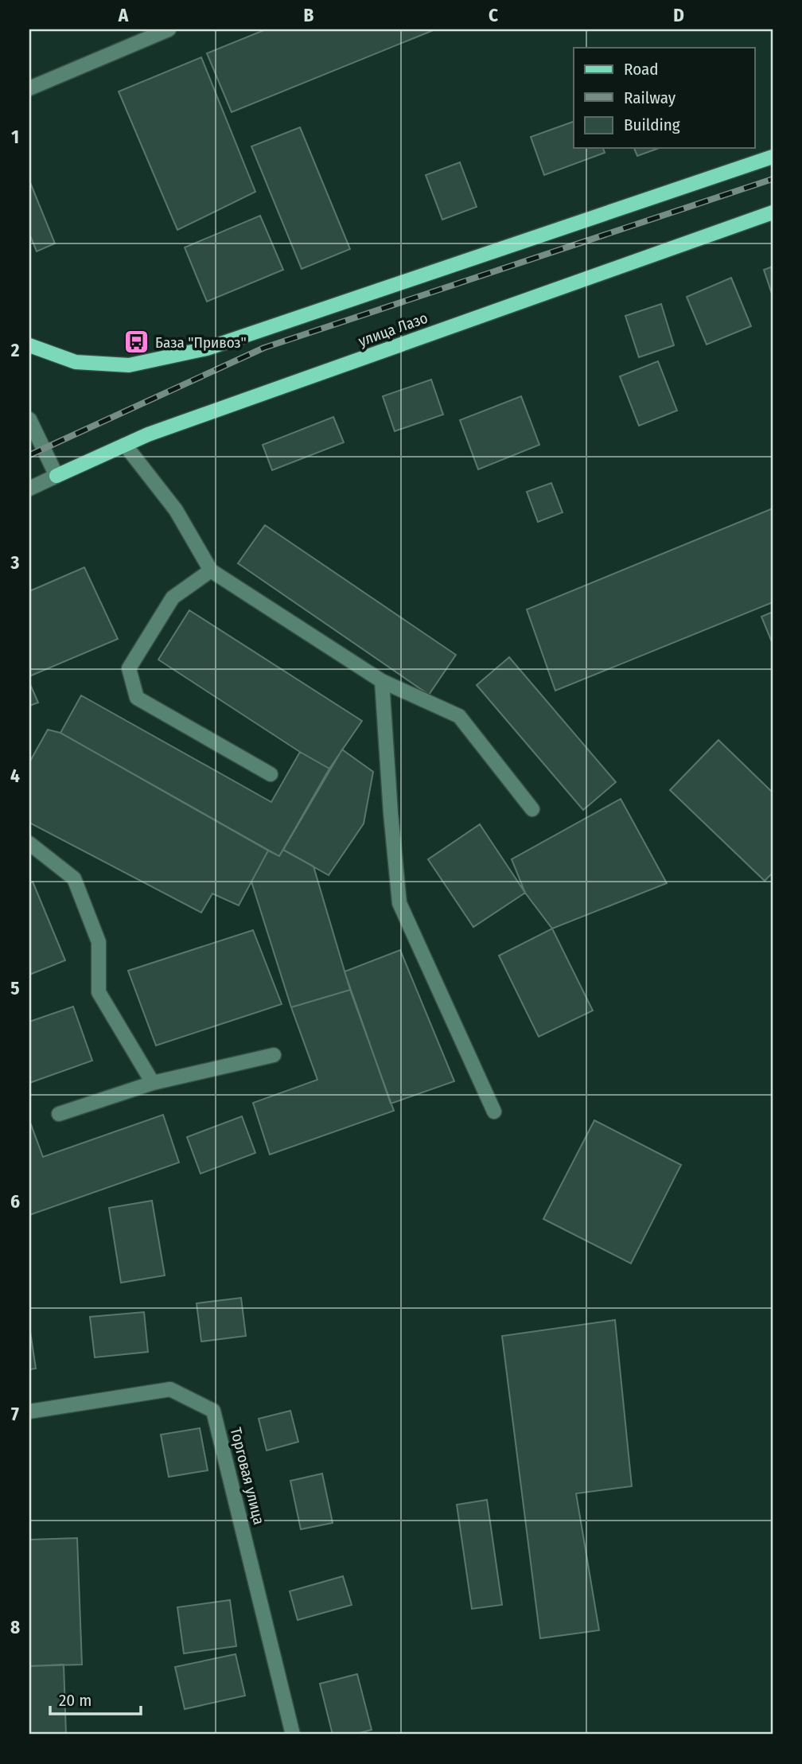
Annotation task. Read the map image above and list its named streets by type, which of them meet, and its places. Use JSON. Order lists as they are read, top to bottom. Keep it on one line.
{"streets":{"main road":["улица Лазо"],"street":["Торговая улица"]},"places":{"bus stop":["База \"Привоз\""]},"legend":["Road","Railway","Building"],"scale_bar":"20 m","grid":{"columns":["A","B","C","D"],"rows":["1","2","3","4","5","6","7","8"]}}
